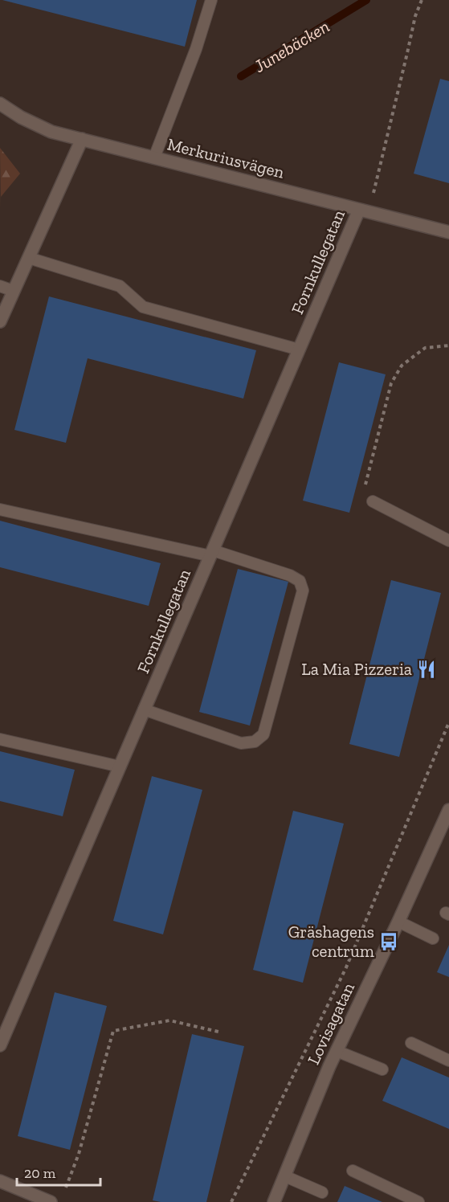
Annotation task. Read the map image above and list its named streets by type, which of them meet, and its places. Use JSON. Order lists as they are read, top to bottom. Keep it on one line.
{"streets":{"street":["Merkuriusvägen","Fornkullegatan","Lovisagatan"]},"crossings":[["Merkuriusvägen","Fornkullegatan"]],"water":["Junebäcken"],"places":{"restaurant":["La Mia Pizzeria"],"bus stop":["Gräshagens centrum"]},"scale_bar":"20 m"}
